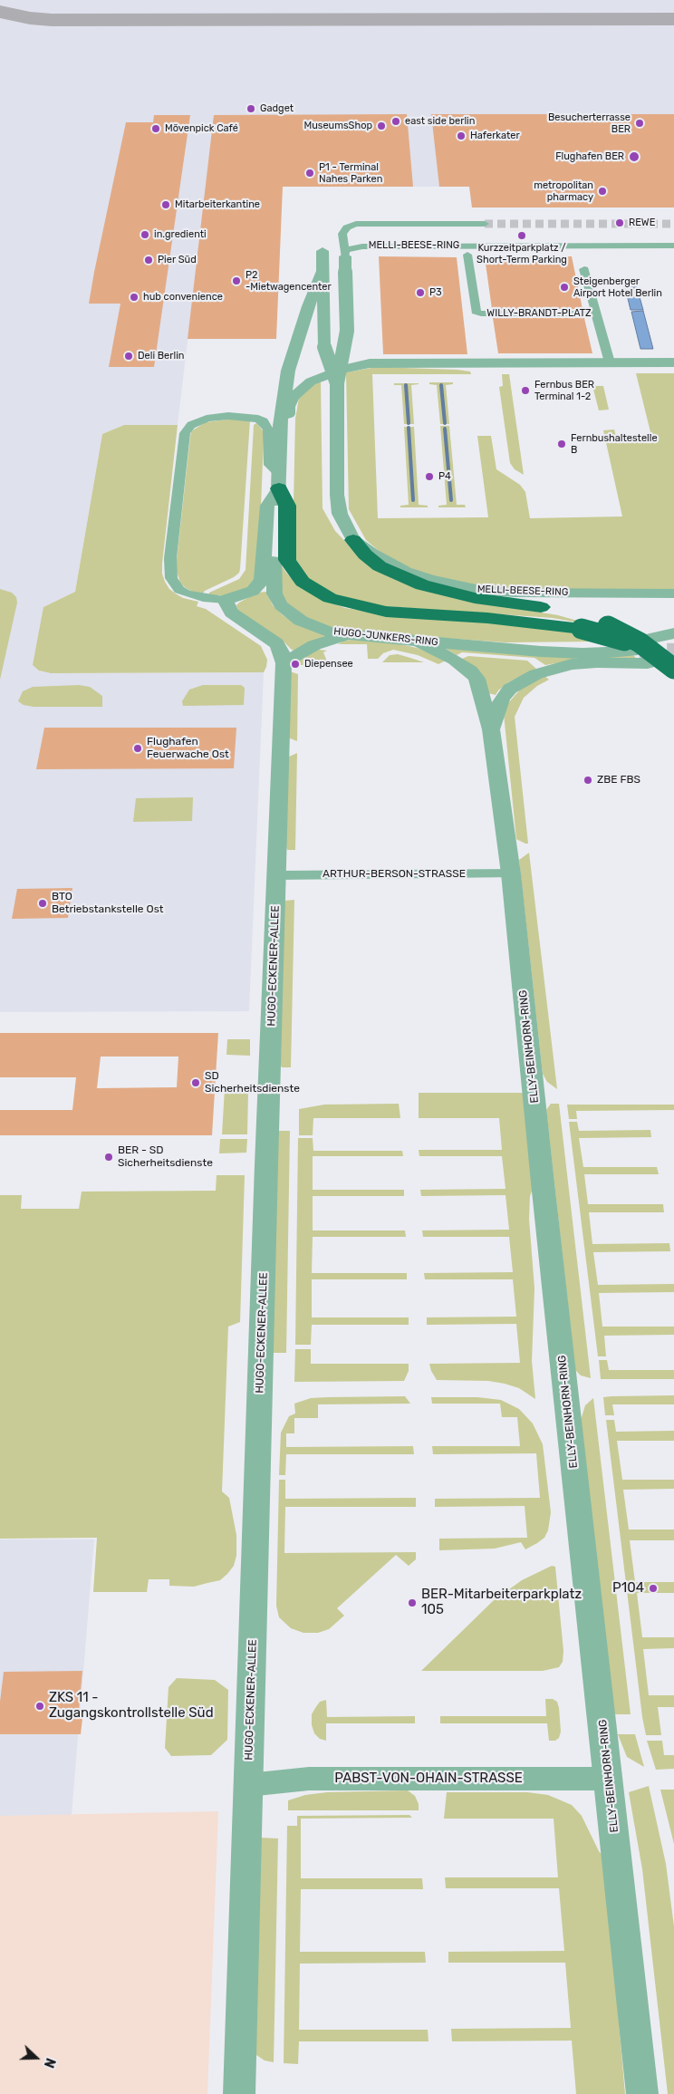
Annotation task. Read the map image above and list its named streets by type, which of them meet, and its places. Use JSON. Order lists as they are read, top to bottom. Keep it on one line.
{"streets":{"street":["MELLI-BEESE-RING","WILLY-BRANDT-PLATZ","HUGO-JUNKERS-RING","ARTHUR-BERSON-STRASSE","HUGO-ECKENER-ALLEE","ELLY-BEINHORN-RING","PABST-VON-OHAIN-STRASSE"]},"crossings":[["MELLI-BEESE-RING","HUGO-JUNKERS-RING"],["WILLY-BRANDT-PLATZ","HUGO-JUNKERS-RING"],["HUGO-JUNKERS-RING","ELLY-BEINHORN-RING"],["ARTHUR-BERSON-STRASSE","HUGO-ECKENER-ALLEE"],["ARTHUR-BERSON-STRASSE","ELLY-BEINHORN-RING"],["HUGO-ECKENER-ALLEE","PABST-VON-OHAIN-STRASSE"],["ELLY-BEINHORN-RING","PABST-VON-OHAIN-STRASSE"]],"places":["Gadget","east side berlin","Besucherterrasse BER","MuseumsShop","Mövenpick Café","Haferkater","Flughafen BER","P1 - Terminal Nahes Parken","metropolitan pharmacy","Mitarbeiterkantine","REWE","in.gredienti","Kurzzeitparkplatz / Short-Term Parking","Pier Süd","P2 -Mietwagencenter","Steigenberger Airport Hotel Berlin","P3","hub convenience","Deli Berlin","Fernbus BER Terminal 1-2","Fernbushaltestelle B","P4","Diepensee","Flughafen Feuerwache Ost","ZBE FBS","BTO Betriebstankstelle Ost","SD Sicherheitsdienste","BER - SD Sicherheitsdienste","P104","BER-Mitarbeiterparkplatz 105","ZKS 11 - Zugangskontrollstelle Süd"],"north":"right"}
